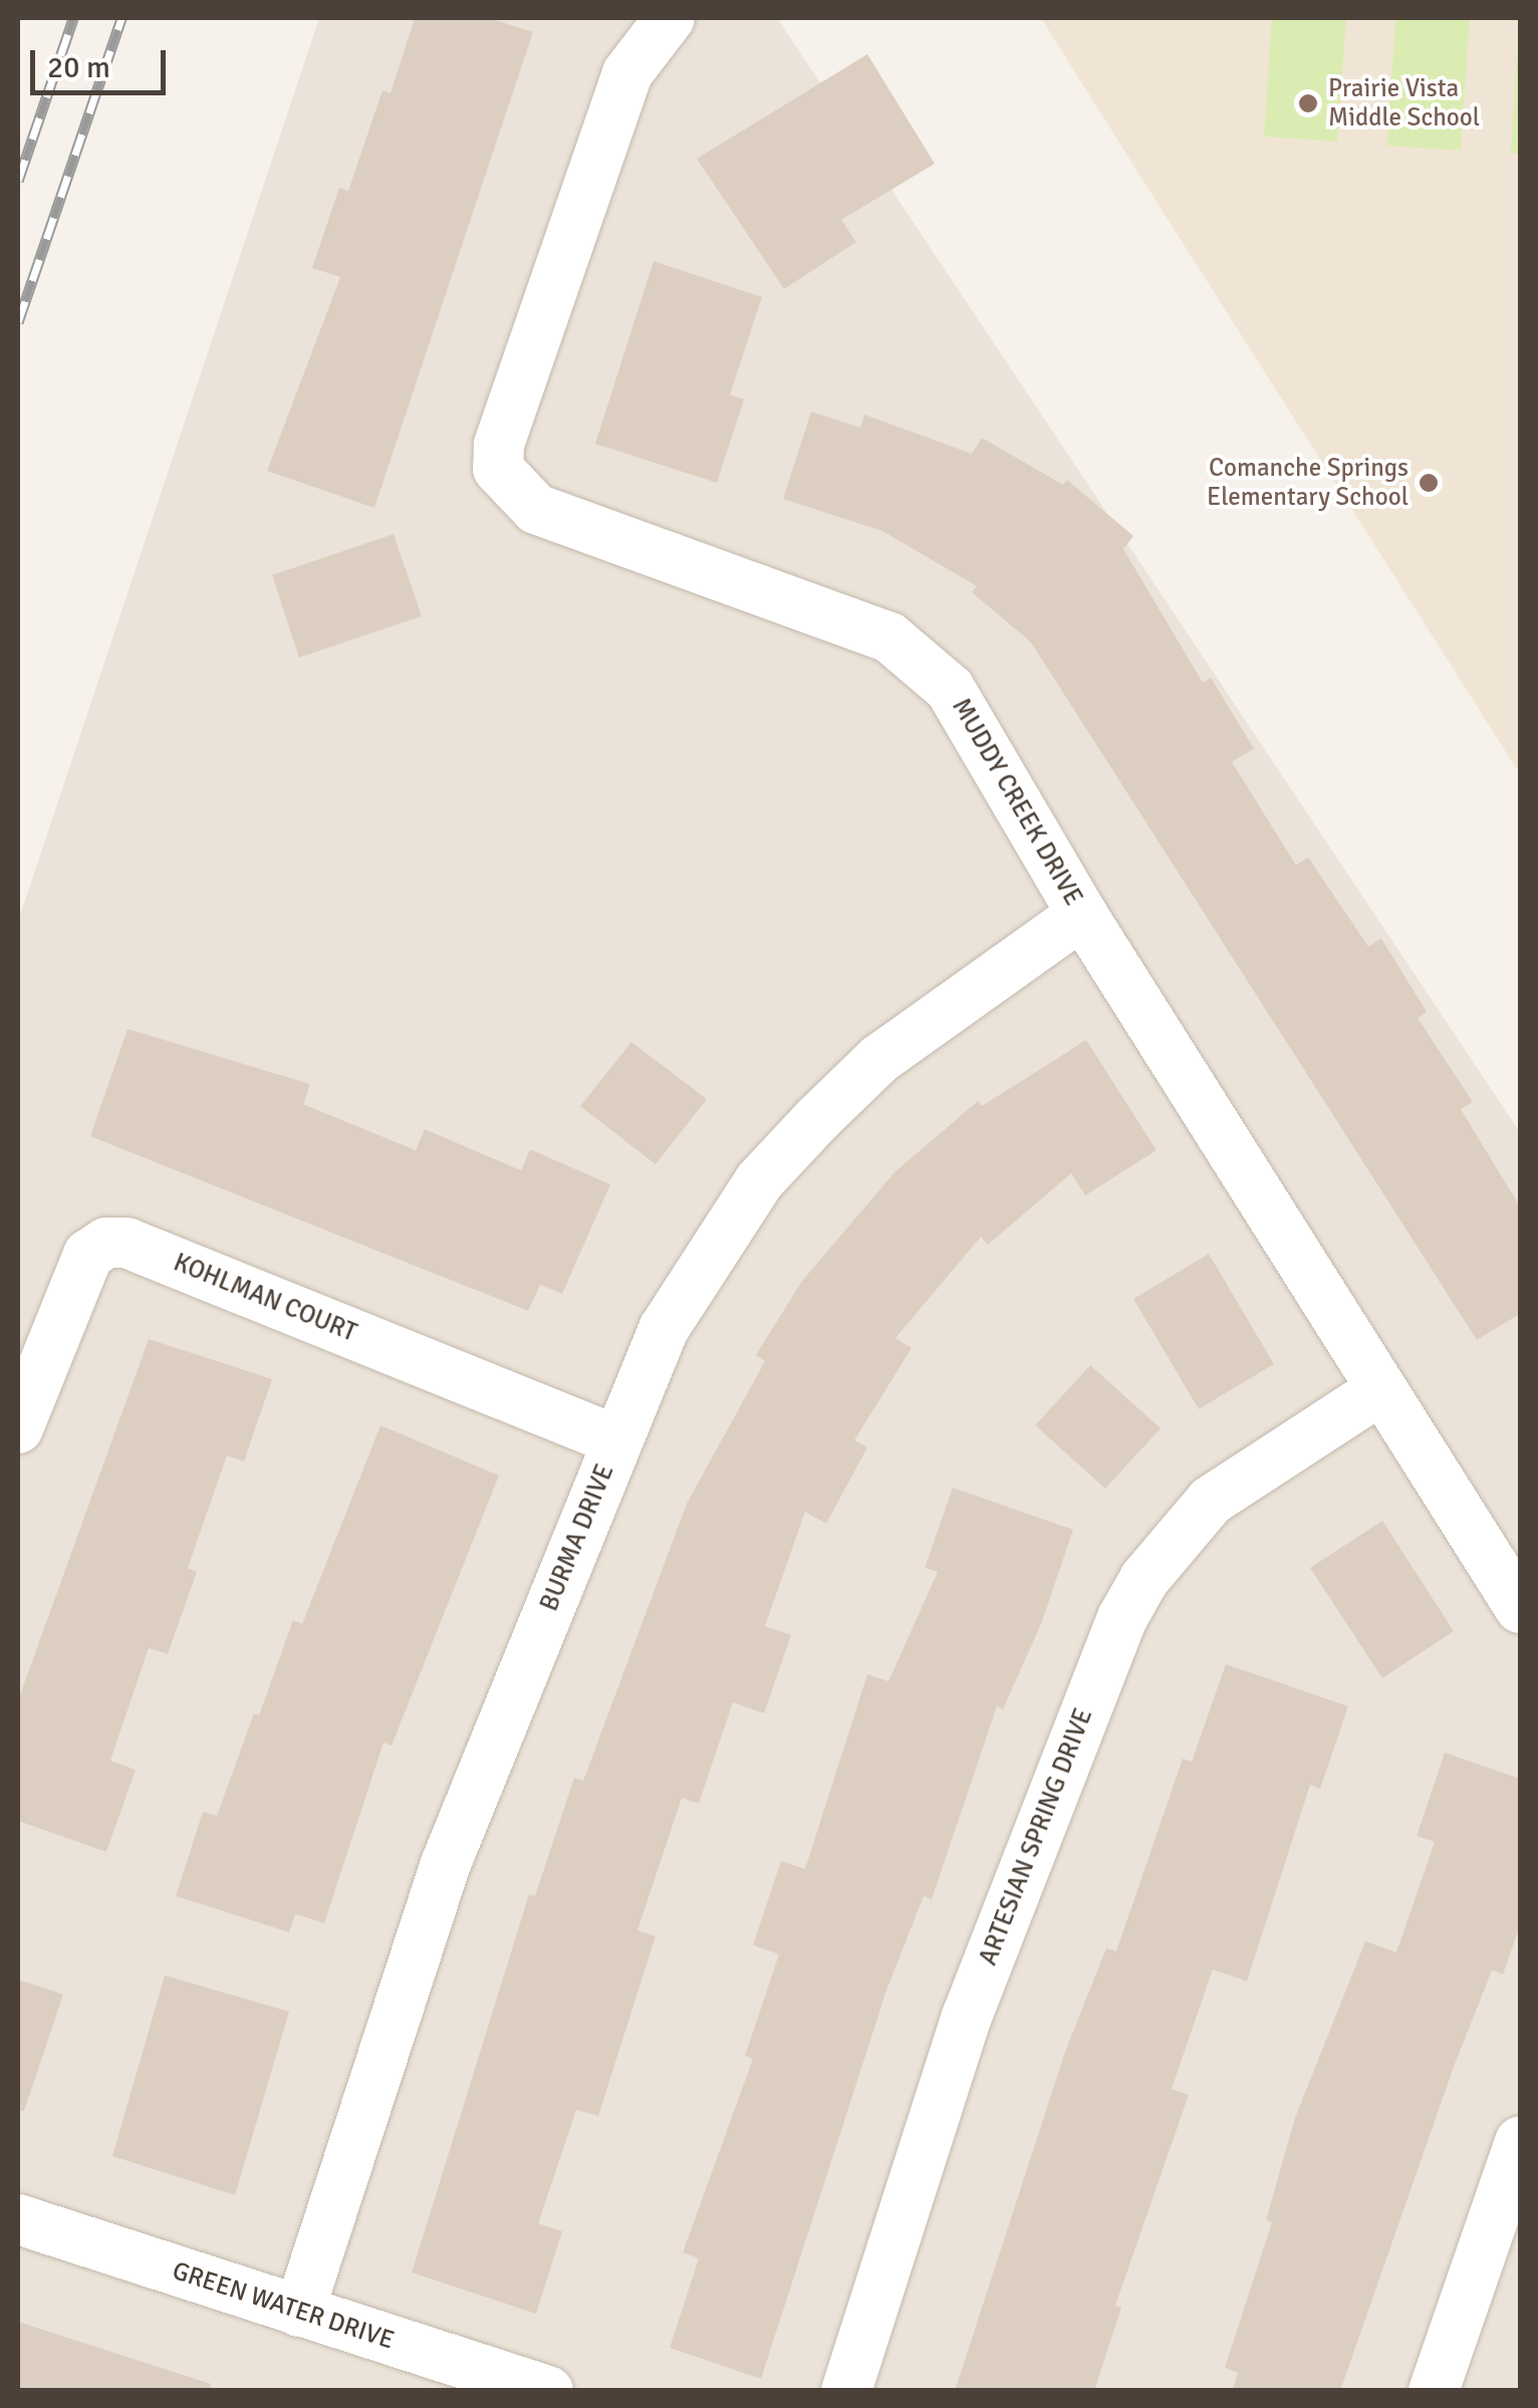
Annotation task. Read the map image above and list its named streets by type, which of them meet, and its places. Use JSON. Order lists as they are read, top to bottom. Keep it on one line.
{"streets":{"street":["MUDDY CREEK DRIVE","KOHLMAN COURT","BURMA DRIVE","ARTESIAN SPRING DRIVE","GREEN WATER DRIVE"]},"crossings":[["MUDDY CREEK DRIVE","BURMA DRIVE"],["MUDDY CREEK DRIVE","ARTESIAN SPRING DRIVE"],["KOHLMAN COURT","BURMA DRIVE"],["BURMA DRIVE","GREEN WATER DRIVE"]],"places":["Prairie Vista Middle School","Comanche Springs Elementary School"],"scale_bar":"20 m"}
